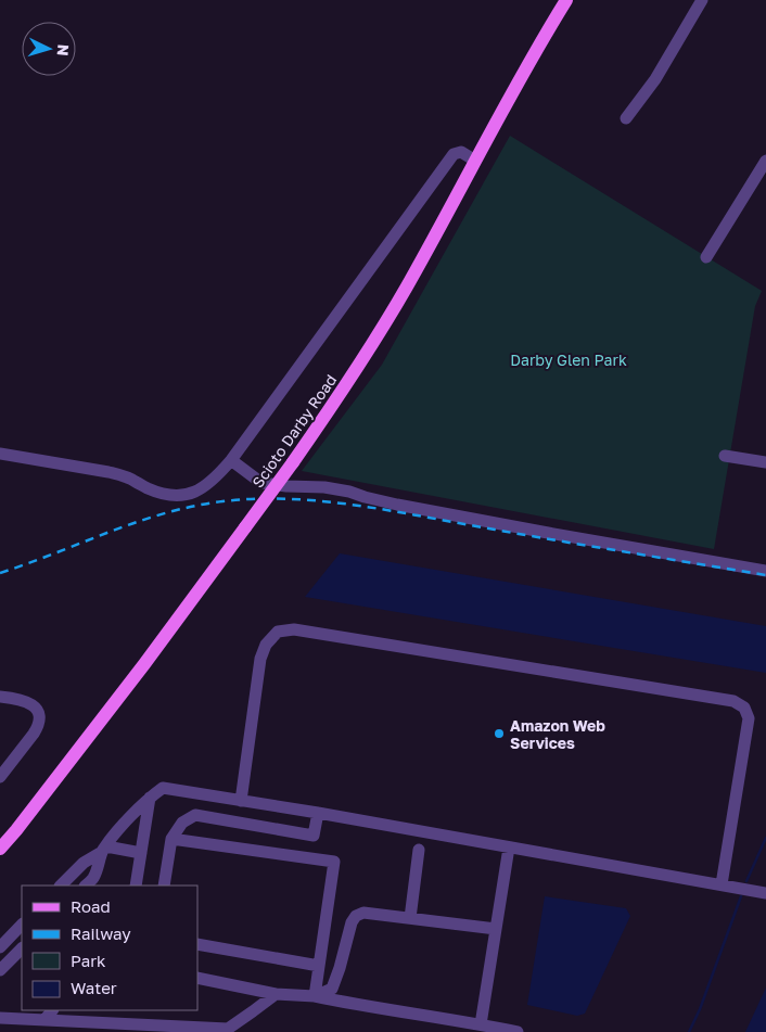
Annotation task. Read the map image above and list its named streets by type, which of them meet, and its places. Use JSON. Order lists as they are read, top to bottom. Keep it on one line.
{"streets":{"main road":["Scioto Darby Road"]},"parks":["Darby Glen Park"],"places":["Amazon Web Services"],"legend":["Road","Railway","Park","Water"],"north":"right"}
